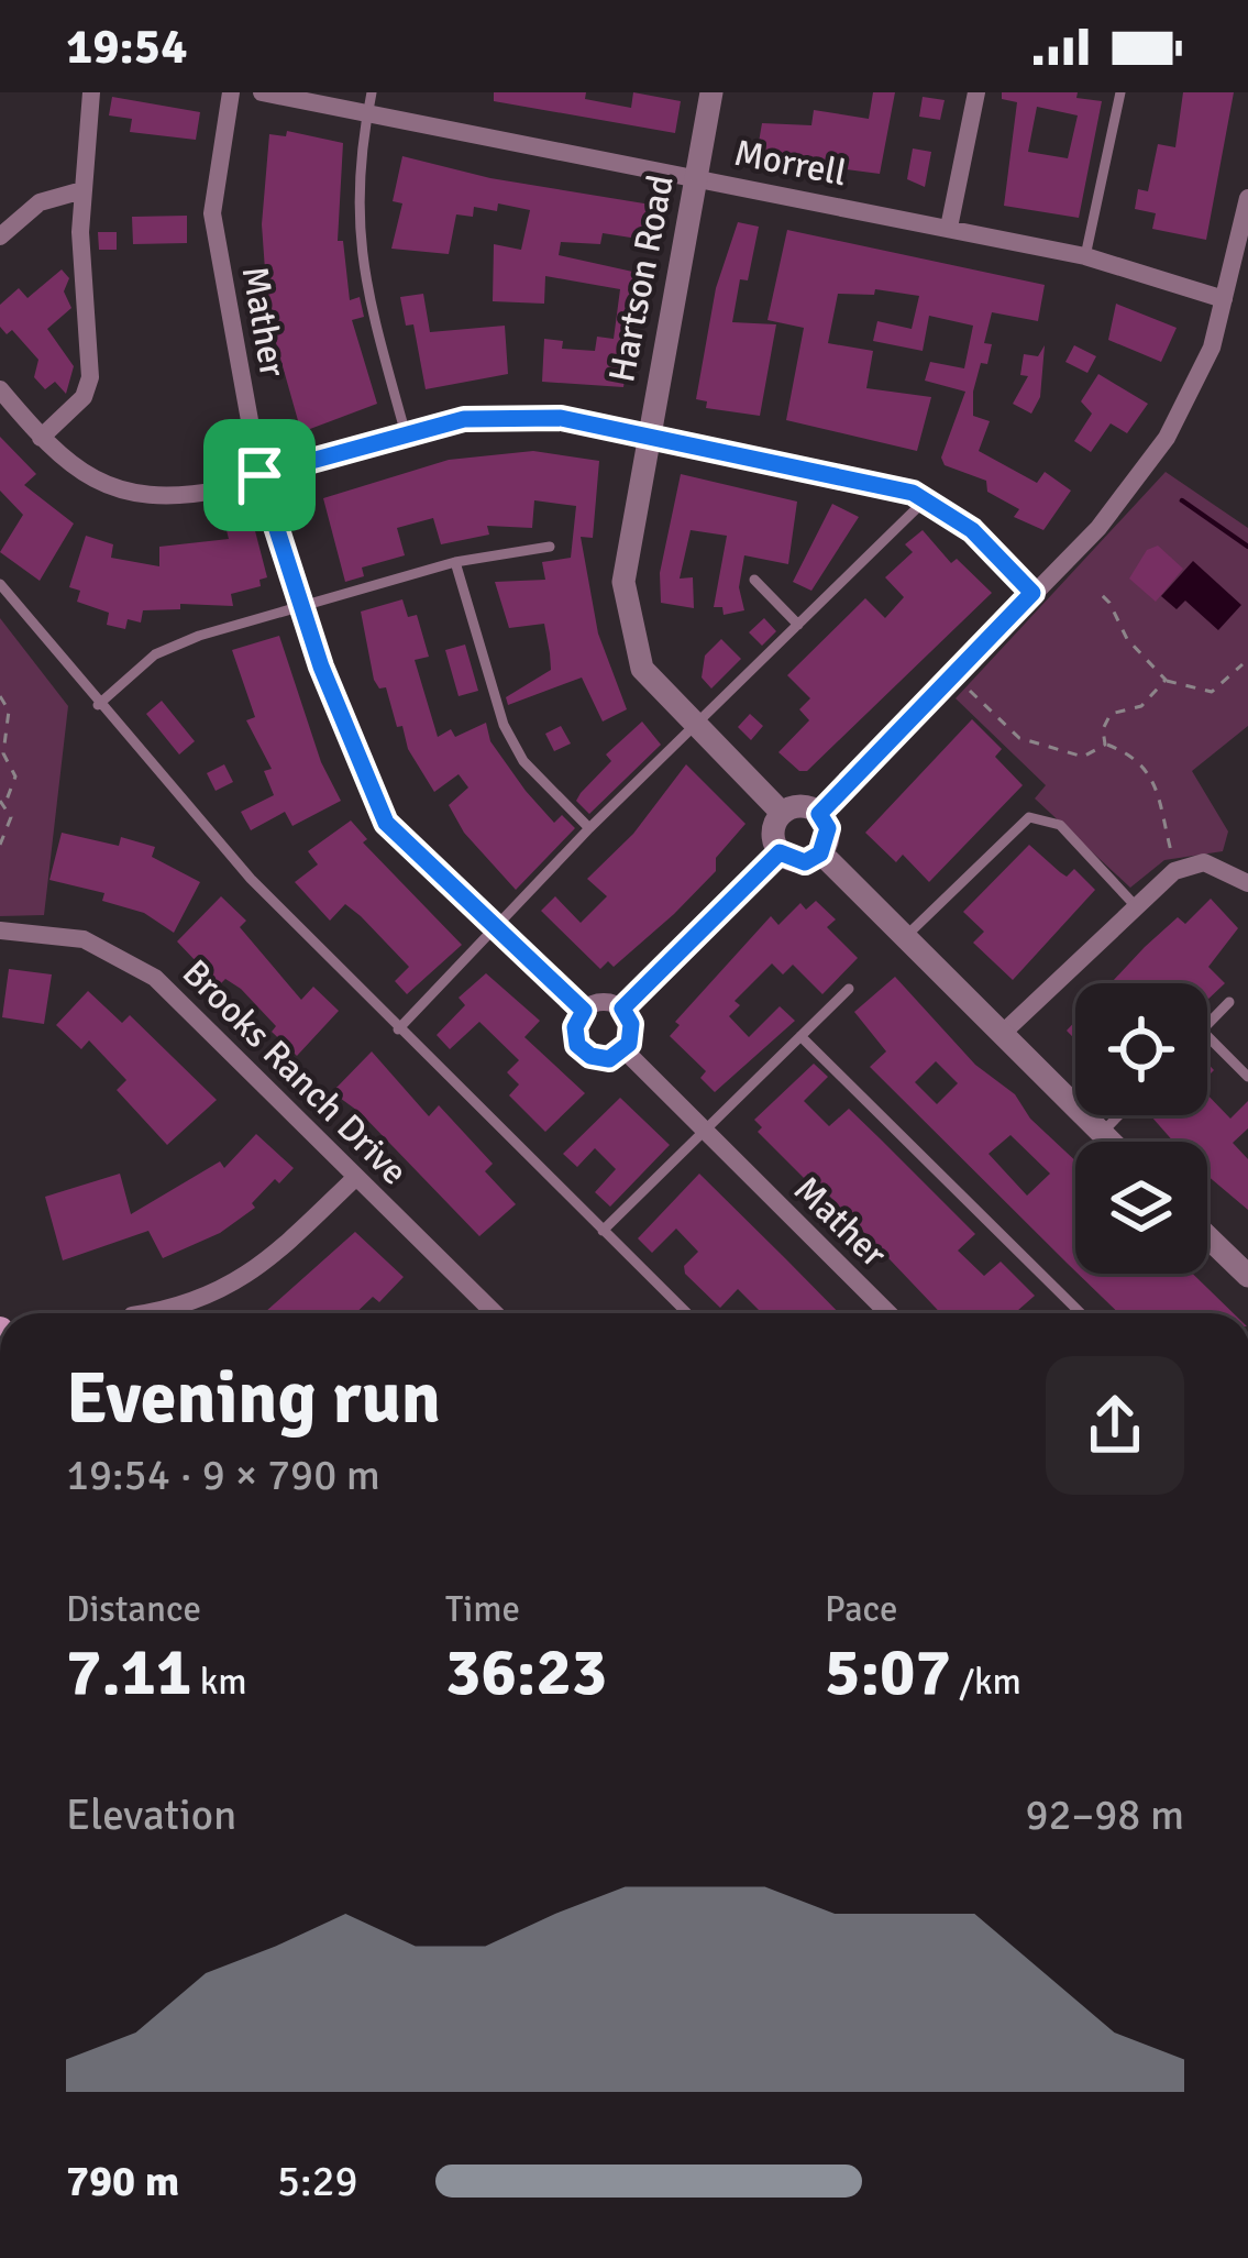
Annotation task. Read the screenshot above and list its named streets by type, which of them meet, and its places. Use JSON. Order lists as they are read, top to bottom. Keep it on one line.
{"streets":{"street":["Morrell","Hartson Road","Mather","Brooks Ranch Drive"]},"crossings":[["Morrell","Hartson Road"]],"page":{"status":"19:54","heading":["Evening run","19:54 · 9 × 790 m"],"stats":[["Distance","7.11 km"],["Time","36:23"],["Pace","5:07 /km"]],"chart":["Elevation","92–98 m"],"list":[{"name":"790 m","note":"5:29"}]}}
